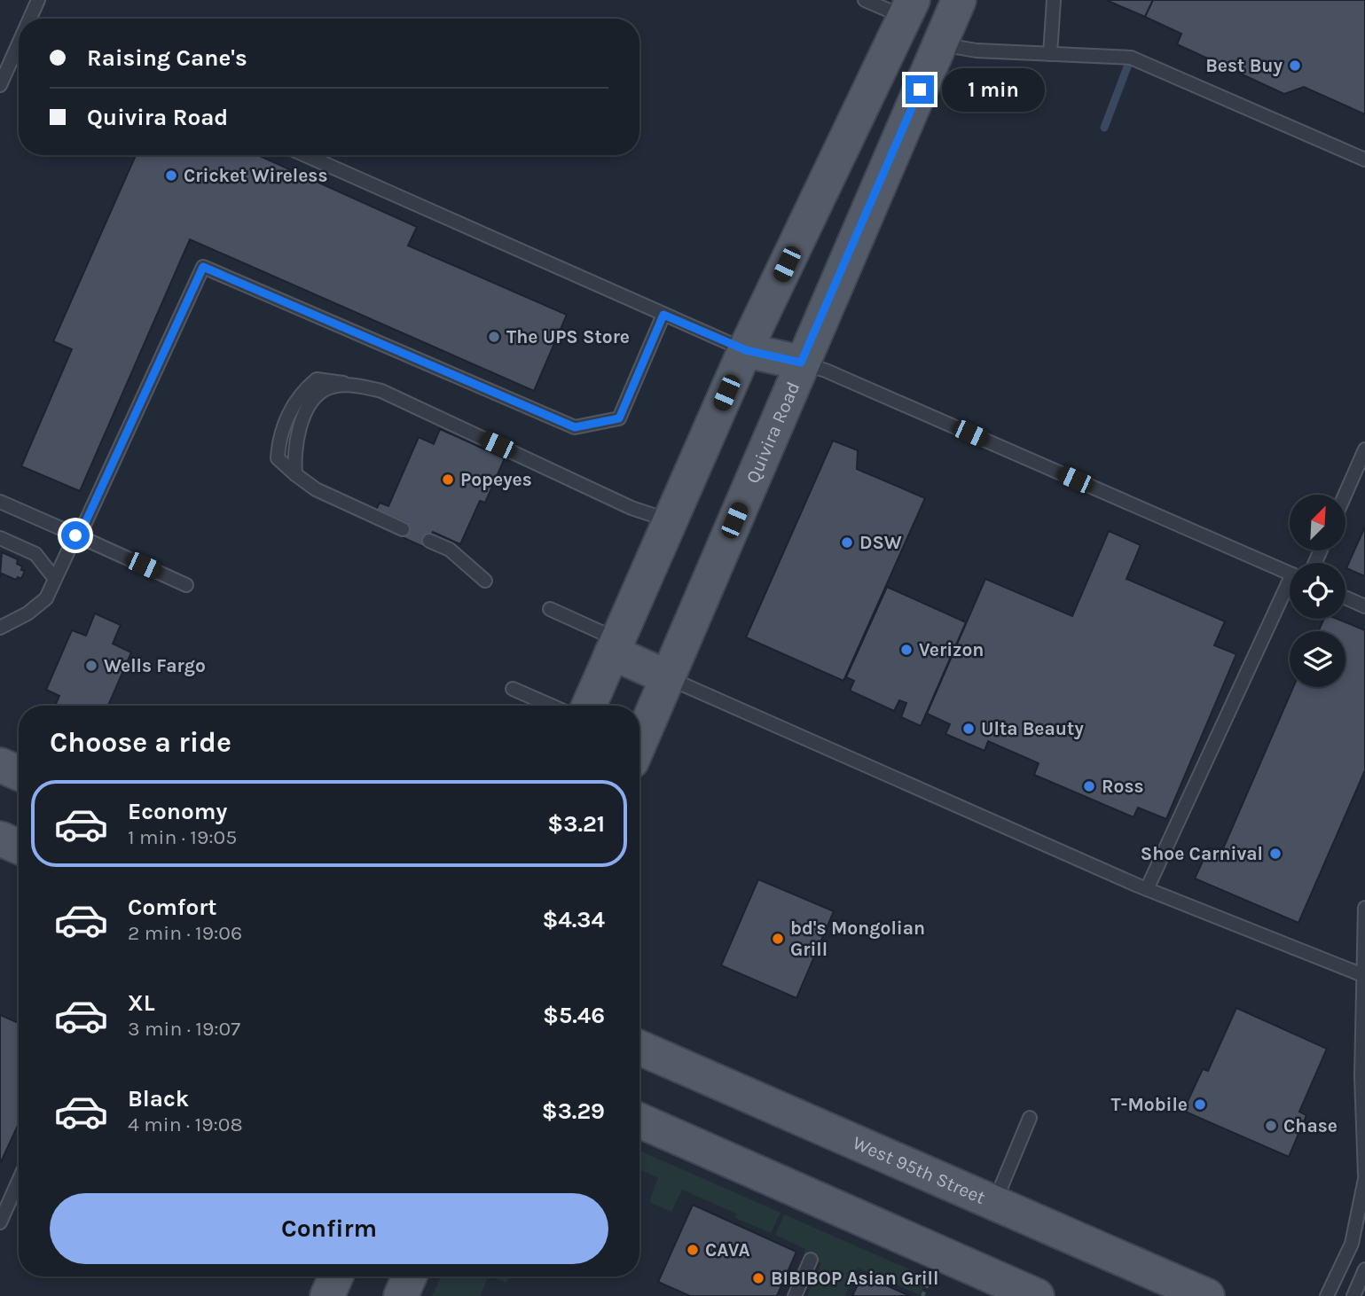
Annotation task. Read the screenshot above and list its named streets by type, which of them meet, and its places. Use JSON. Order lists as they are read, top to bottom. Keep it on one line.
{"streets":{"main road":["Quivira Road","West 95th Street"]},"places":["Best Buy","Cricket Wireless","The UPS Store","Popeyes","DSW","Verizon","Wells Fargo","Ulta Beauty","Ross","Shoe Carnival","bd's Mongolian Grill","T-Mobile","Chase","CAVA","BIBIBOP Asian Grill"],"north":"top right","page":{"banner":["Raising Cane's","Quivira Road"],"bubble":"1 min","heading":"Choose a ride","list":[{"name":"Economy","note":"1 min · 19:05","value":"$3.21"},{"name":"Comfort","note":"2 min · 19:06","value":"$4.34"},{"name":"XL","note":"3 min · 19:07","value":"$5.46"},{"name":"Black","note":"4 min · 19:08","value":"$3.29"}],"buttons":"Confirm"}}
